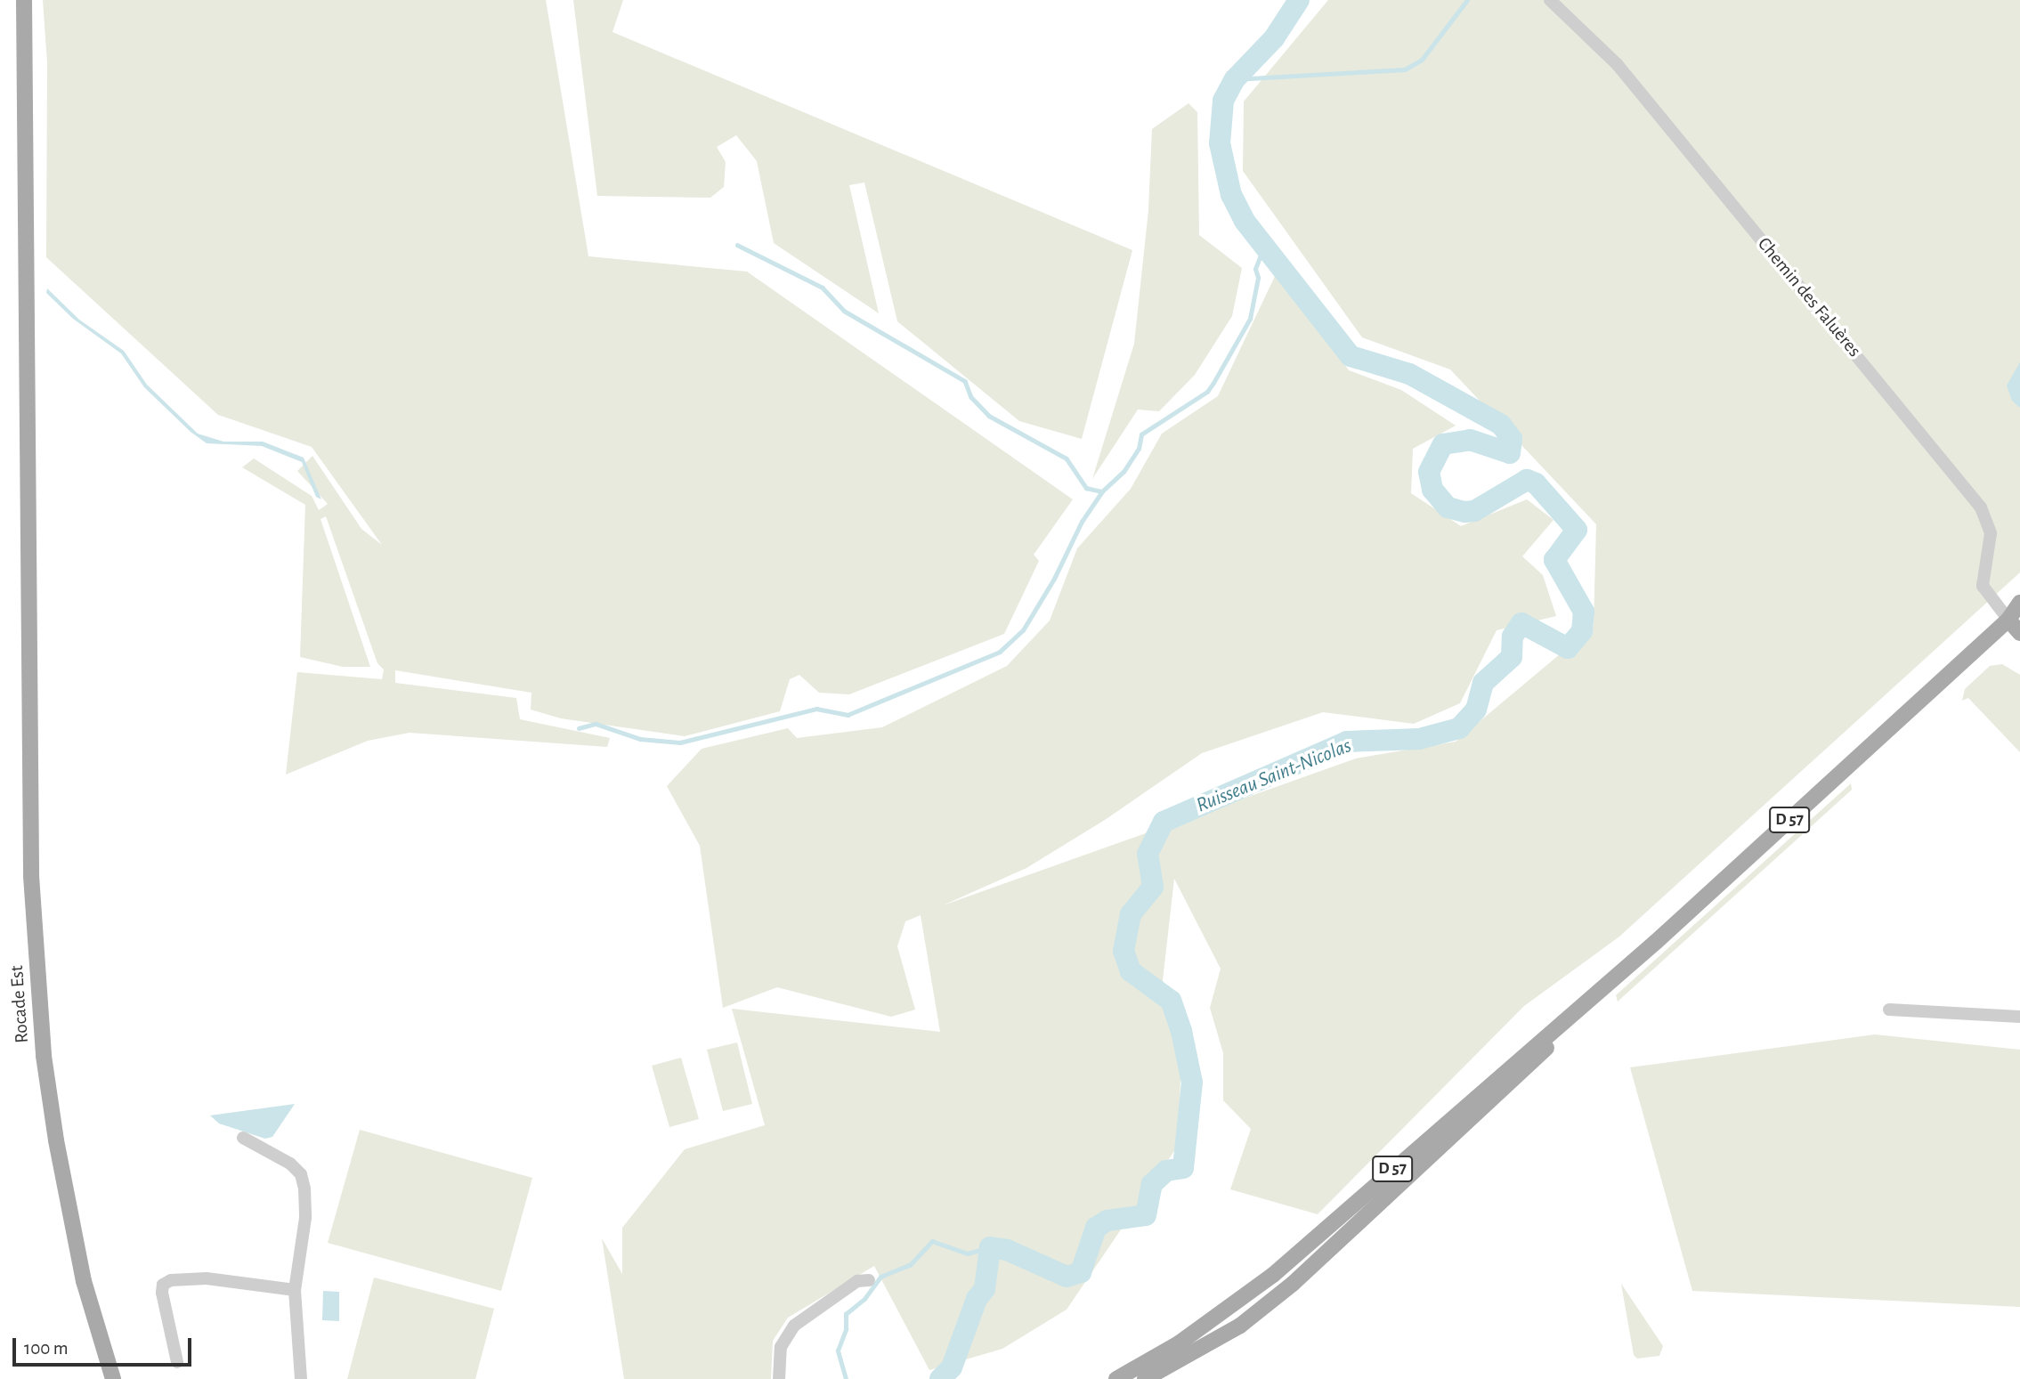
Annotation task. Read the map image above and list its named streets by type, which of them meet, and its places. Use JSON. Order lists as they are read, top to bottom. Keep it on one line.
{"streets":{"main road":["D 57","Rocade Est"],"street":["Chemin des Faluères"]},"crossings":[["Chemin des Faluères","D 57"]],"water":["Ruisseau Saint-Nicolas"],"scale_bar":"100 m"}
